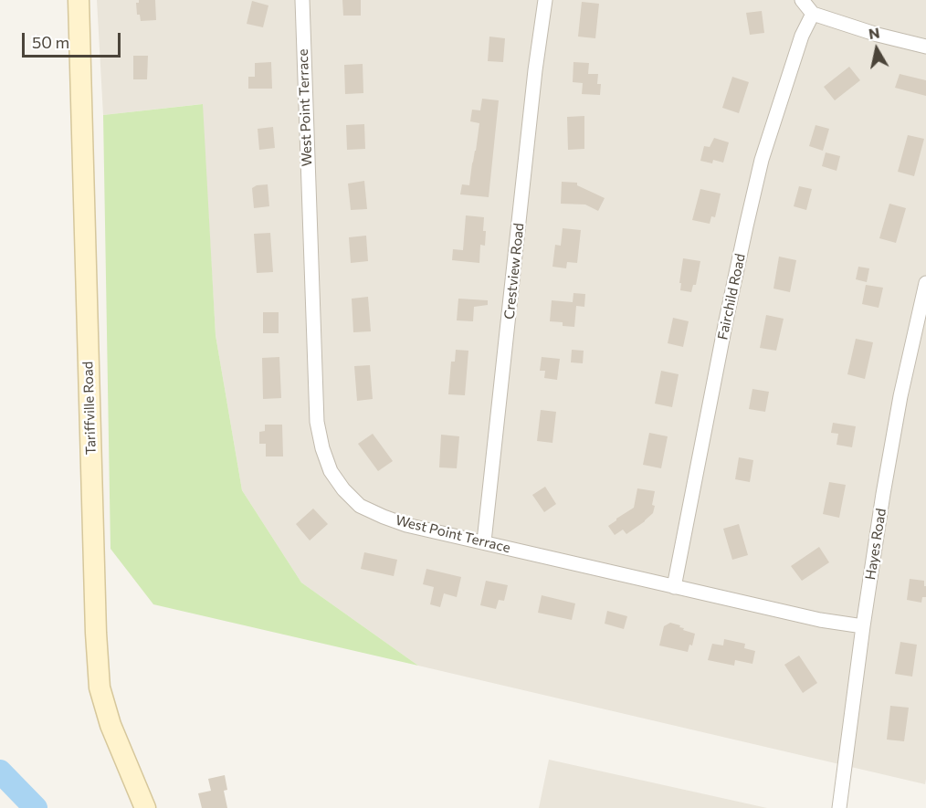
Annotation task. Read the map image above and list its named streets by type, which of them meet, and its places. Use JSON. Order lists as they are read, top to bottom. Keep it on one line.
{"streets":{"main road":["Tariffville Road"],"street":["West Point Terrace","Crestview Road","Fairchild Road","Hayes Road"]},"crossings":[["West Point Terrace","Crestview Road"],["West Point Terrace","Fairchild Road"],["West Point Terrace","Hayes Road"]],"scale_bar":"50 m","north":"top"}
